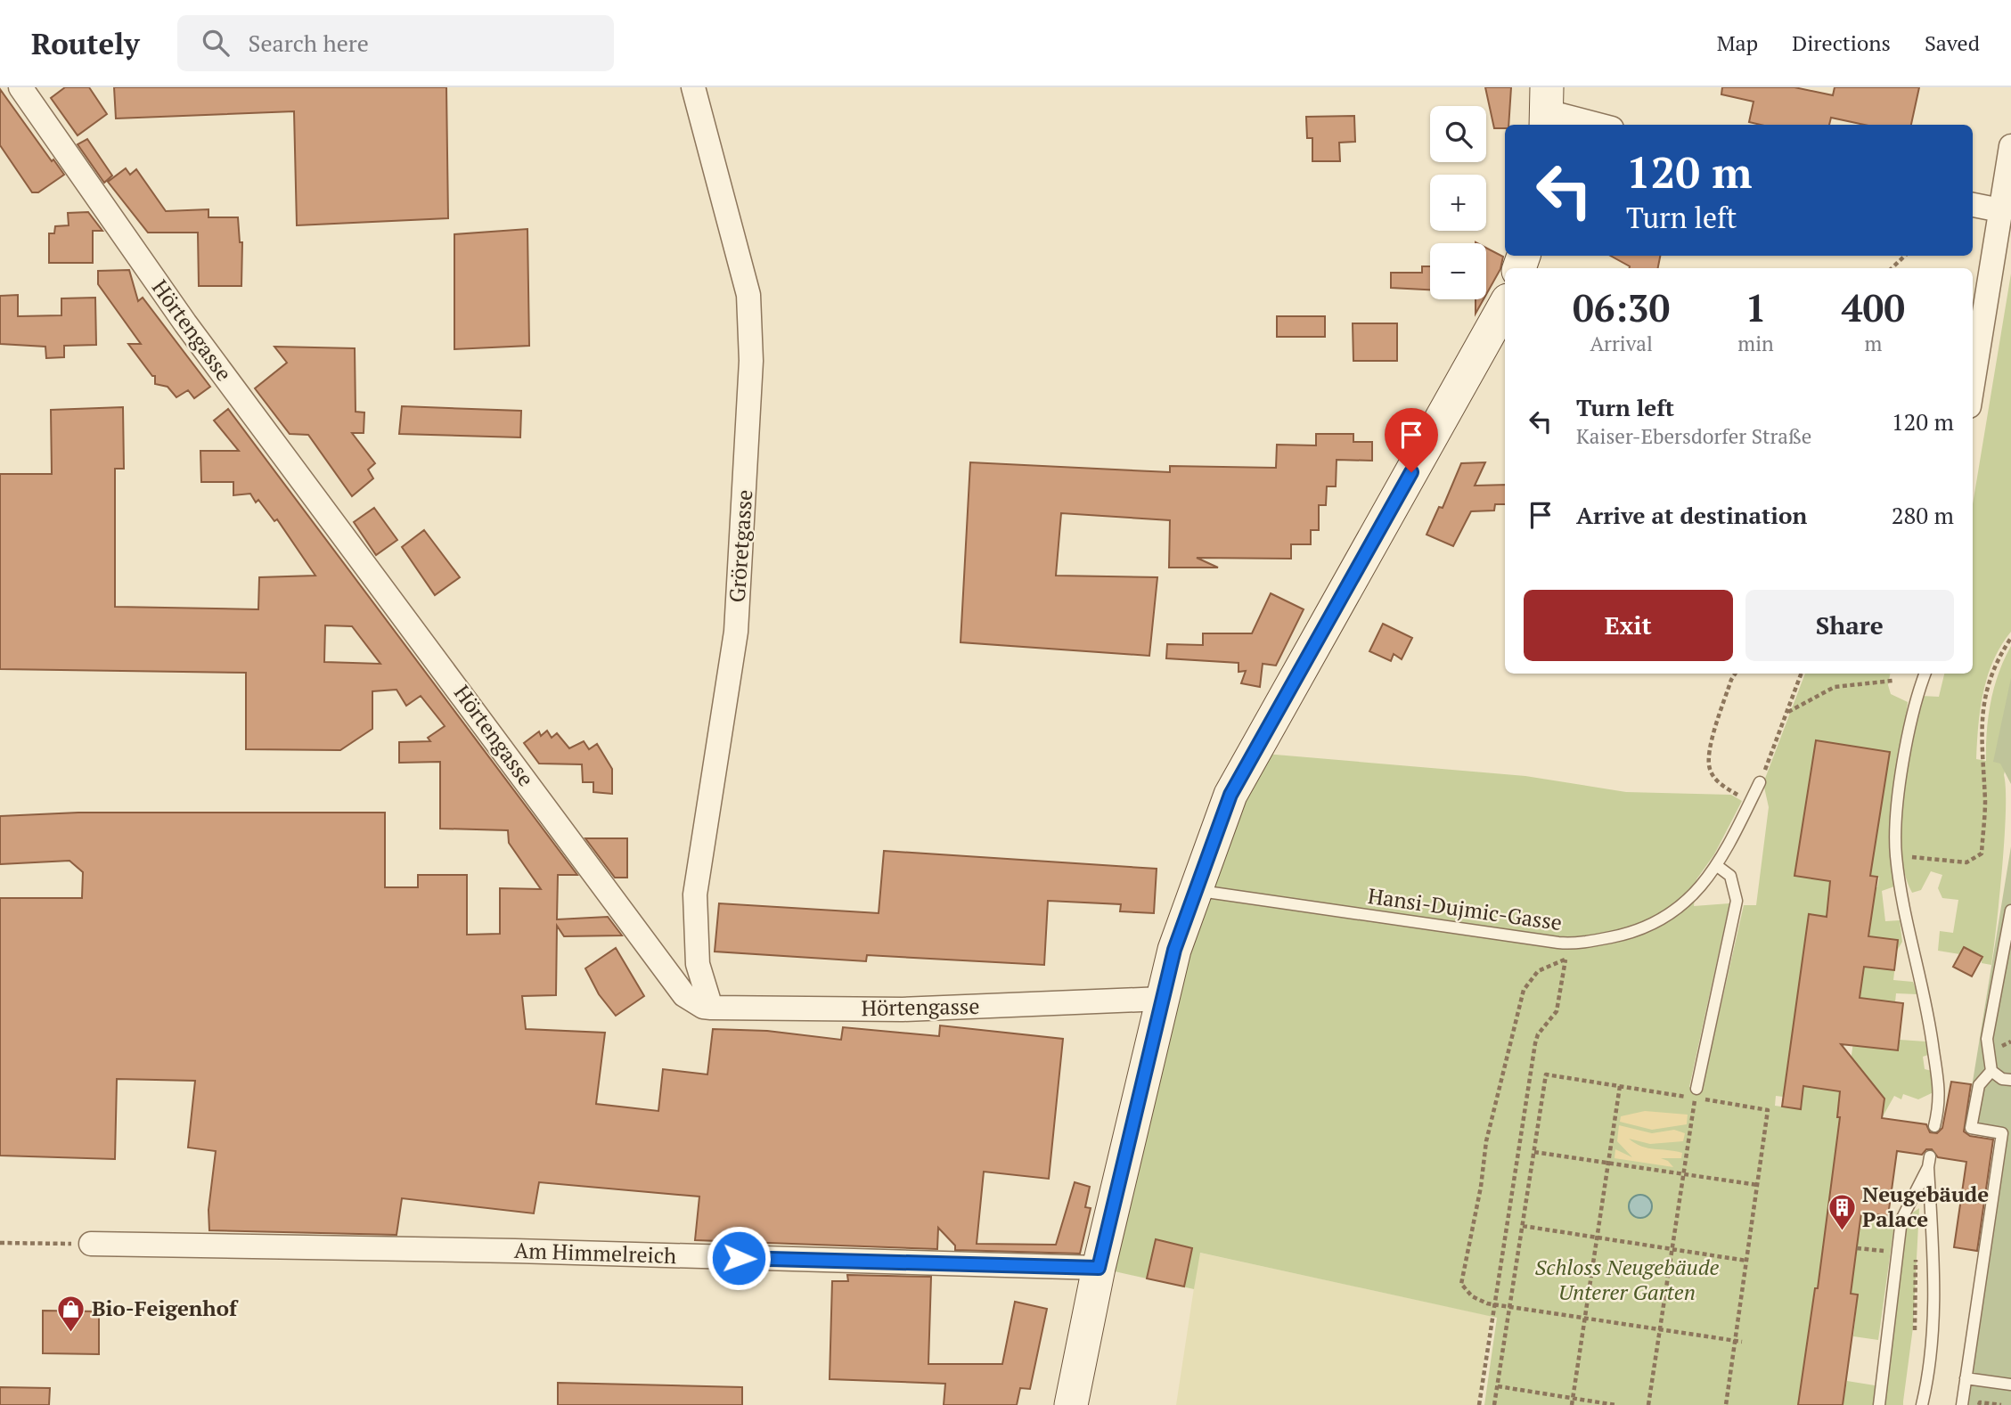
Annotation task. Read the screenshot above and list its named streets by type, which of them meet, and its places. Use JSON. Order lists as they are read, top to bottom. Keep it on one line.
{"streets":{"street":["Hörtengasse","Gröretgasse","Am Himmelreich"],"lane":["Hansi-Dujmic-Gasse"]},"crossings":[["Hörtengasse","Gröretgasse"]],"parks":["Schloss Neugebäude Unterer Garten"],"places":{"building":["Neugebäude Palace"],"shop":["Bio-Feigenhof"]},"page":{"header":"Routely","search":"Search here","nav":["Map","Directions","Saved"],"map_buttons":["+","−"],"turn":["120 m","Turn left"],"eta":["06:30","Arrival","1","min","400","m"],"list":[{"name":"Turn left","note":"Kaiser-Ebersdorfer Straße","value":"120 m"},{"name":"Arrive at destination","value":"280 m"}],"buttons":["Exit","Share"]}}
